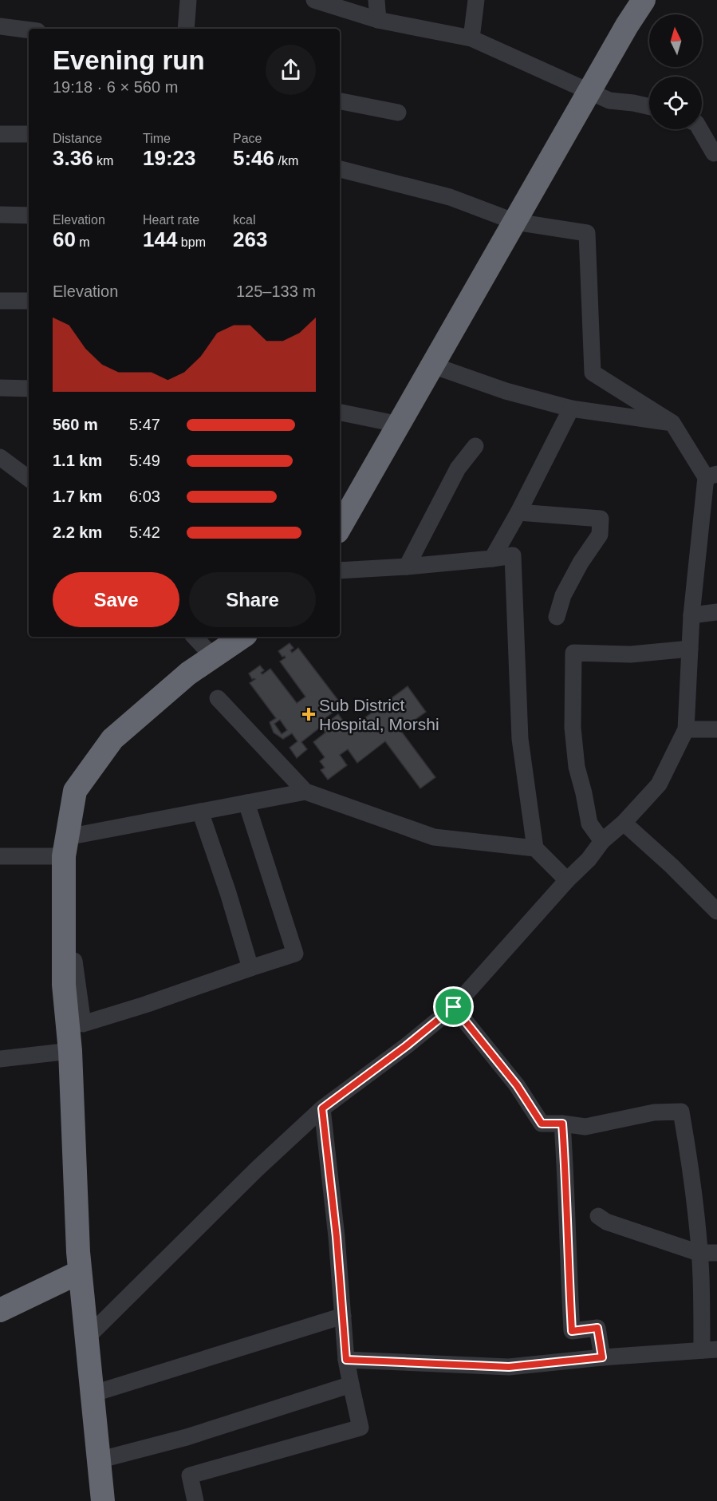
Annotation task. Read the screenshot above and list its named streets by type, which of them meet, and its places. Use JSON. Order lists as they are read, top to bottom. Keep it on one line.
{"places":{"health":["Sub District Hospital, Morshi"]},"north":"top","page":{"heading":["Evening run","19:18 · 6 × 560 m"],"stats":[["Distance","3.36 km"],["Time","19:23"],["Pace","5:46 /km"],["Elevation","60 m"],["Heart rate","144 bpm"],["kcal","263"]],"chart":["Elevation","125–133 m"],"list":[{"name":"560 m","note":"5:47"},{"name":"1.1 km","note":"5:49"},{"name":"1.7 km","note":"6:03"},{"name":"2.2 km","note":"5:42"}],"buttons":["Save","Share"]}}
